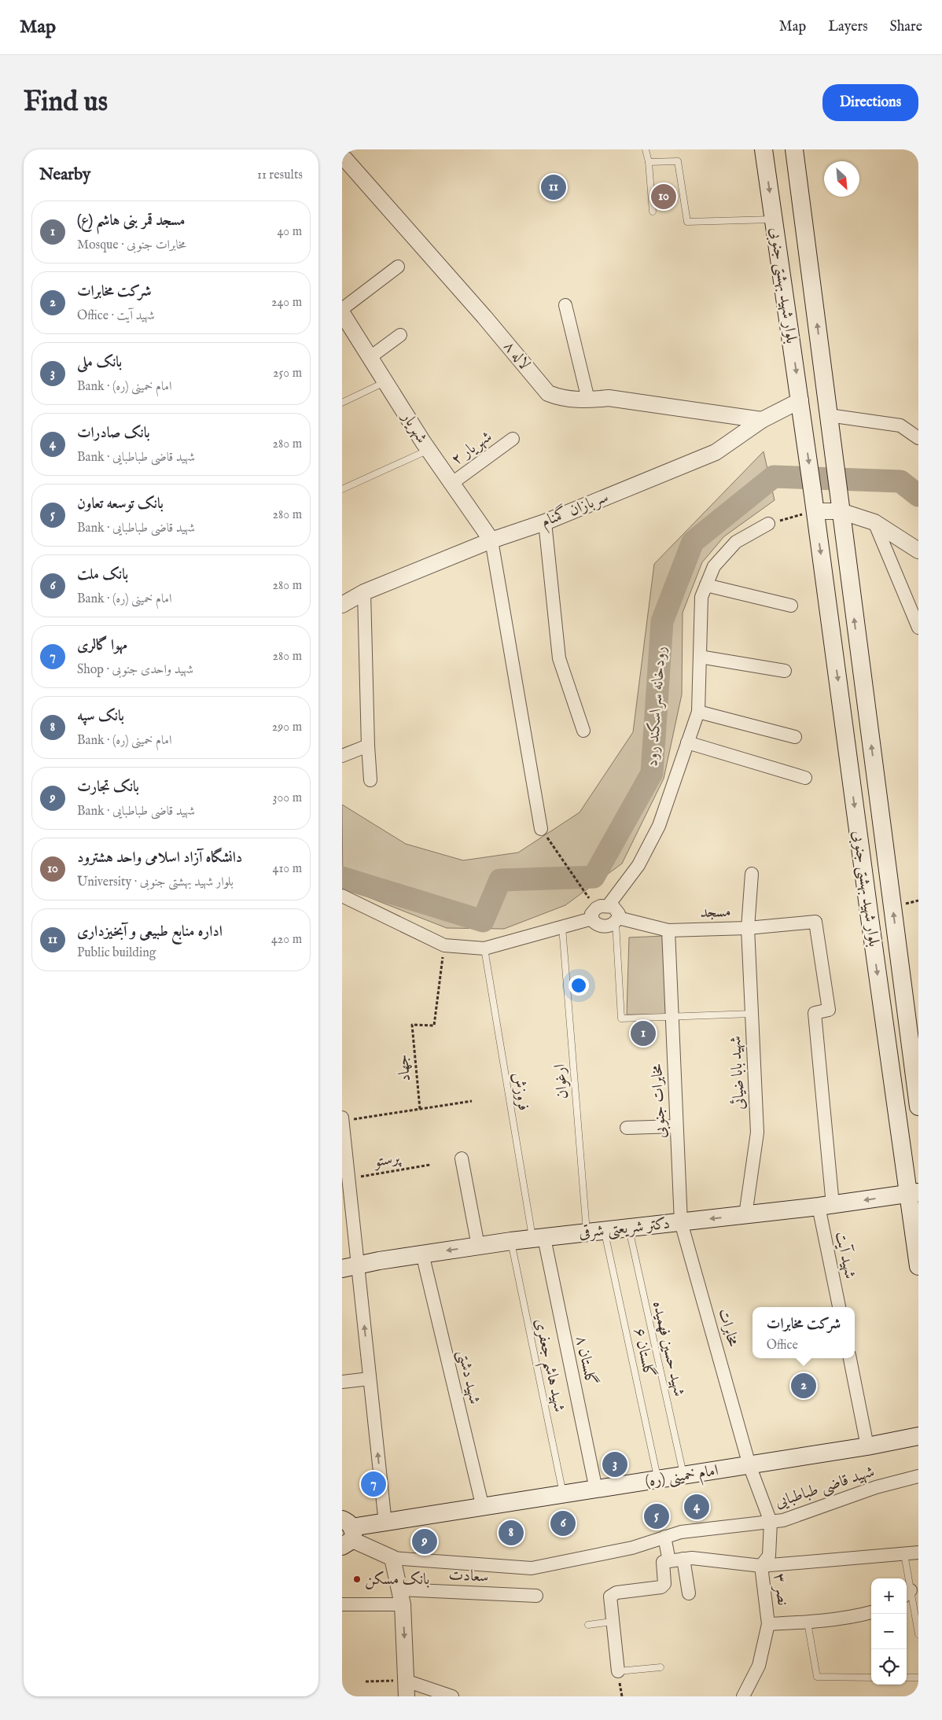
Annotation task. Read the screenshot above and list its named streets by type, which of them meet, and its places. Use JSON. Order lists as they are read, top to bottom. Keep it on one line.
{"streets":{"main road":["بلوار شهید بهشتی جنوبی","دکتر شریعتی شرقی","امام خمینی (ره)"],"street":["لاله ۸","شهریار","شهریار ۲","سربازان گمنام","مسجد","شهيد بابا ضيائی","مخابرات جنوبی","شهید آیت","مخابرات","گلستان ۸","شهید دشتی","شهید قاضی طباطبایی","سعادت","نصر ۳"],"lane":["ارغوان","فروزش","شهيد حسین فهمیده","گلستان ۶","شهيد هاشم جعفری"],"path":["جهاد","پرستو"]},"crossings":[["بلوار شهید بهشتی جنوبی","سربازان گمنام"],["بلوار شهید بهشتی جنوبی","دکتر شریعتی شرقی"],["لاله ۸","سربازان گمنام"],["شهریار","شهریار ۲"],["شهریار","سربازان گمنام"],["مسجد","شهيد بابا ضيائی"],["مسجد","مخابرات جنوبی"],["مسجد","شهید آیت"],["شهيد بابا ضيائی","دکتر شریعتی شرقی"],["ارغوان","دکتر شریعتی شرقی"],["فروزش","دکتر شریعتی شرقی"],["فروزش","گلستان ۸"],["مخابرات جنوبی","دکتر شریعتی شرقی"],["مخابرات جنوبی","مخابرات"],["دکتر شریعتی شرقی","شهید آیت"],["دکتر شریعتی شرقی","مخابرات"],["دکتر شریعتی شرقی","شهيد حسین فهمیده"],["دکتر شریعتی شرقی","گلستان ۶"],["دکتر شریعتی شرقی","گلستان ۸"],["دکتر شریعتی شرقی","شهيد هاشم جعفری"],["دکتر شریعتی شرقی","شهید دشتی"],["مخابرات","امام خمینی (ره)"],["مخابرات","نصر ۳"],["شهيد حسین فهمیده","امام خمینی (ره)"],["گلستان ۶","امام خمینی (ره)"],["گلستان ۸","امام خمینی (ره)"],["شهيد هاشم جعفری","امام خمینی (ره)"],["شهید دشتی","امام خمینی (ره)"],["امام خمینی (ره)","نصر ۳"],["شهید قاضی طباطبایی","نصر ۳"]],"one_way":["دکتر شریعتی شرقی"],"water":["رودخانه سراسکند رود"],"places":["بانک مسکن"],"north":"bottom right","page":{"header":"Map","nav":["Map","Layers","Share"],"buttons":"Directions","title":"Find us","heading":["Nearby","11 results"],"pins":["11","10","1","2","3","7","4","5","6","8","9"],"list":[{"mark":"1","name":"مسجد قمر بنی هاشم (ع)","note":"Mosque · مخابرات جنوبی","value":"40 m"},{"mark":"2","name":"شرکت مخابرات","note":"Office · شهید آیت","value":"240 m"},{"mark":"3","name":"بانک ملی","note":"Bank · امام خمینی (ره)","value":"250 m"},{"mark":"4","name":"بانک صادرات","note":"Bank · شهید قاضی طباطبایی","value":"280 m"},{"mark":"5","name":"بانک توسعه تعاون","note":"Bank · شهید قاضی طباطبایی","value":"280 m"},{"mark":"6","name":"بانک ملت","note":"Bank · امام خمینی (ره)","value":"280 m"},{"mark":"7","name":"مهوا گالری","note":"Shop · شهید واحدی جنوبی","value":"280 m"},{"mark":"8","name":"بانک سپه","note":"Bank · امام خمینی (ره)","value":"290 m"},{"mark":"9","name":"بانک تجارت","note":"Bank · شهید قاضی طباطبایی","value":"300 m"},{"mark":"10","name":"دانشگاه آزاد اسلامی واحد هشترود","note":"University · بلوار شهید بهشتی جنوبی","value":"410 m"},{"mark":"11","name":"اداره منابع طبیعی و آبخیزداری","note":"Public building","value":"420 m"}],"popup":["شرکت مخابرات","Office"],"map_buttons":["+","−"]}}
